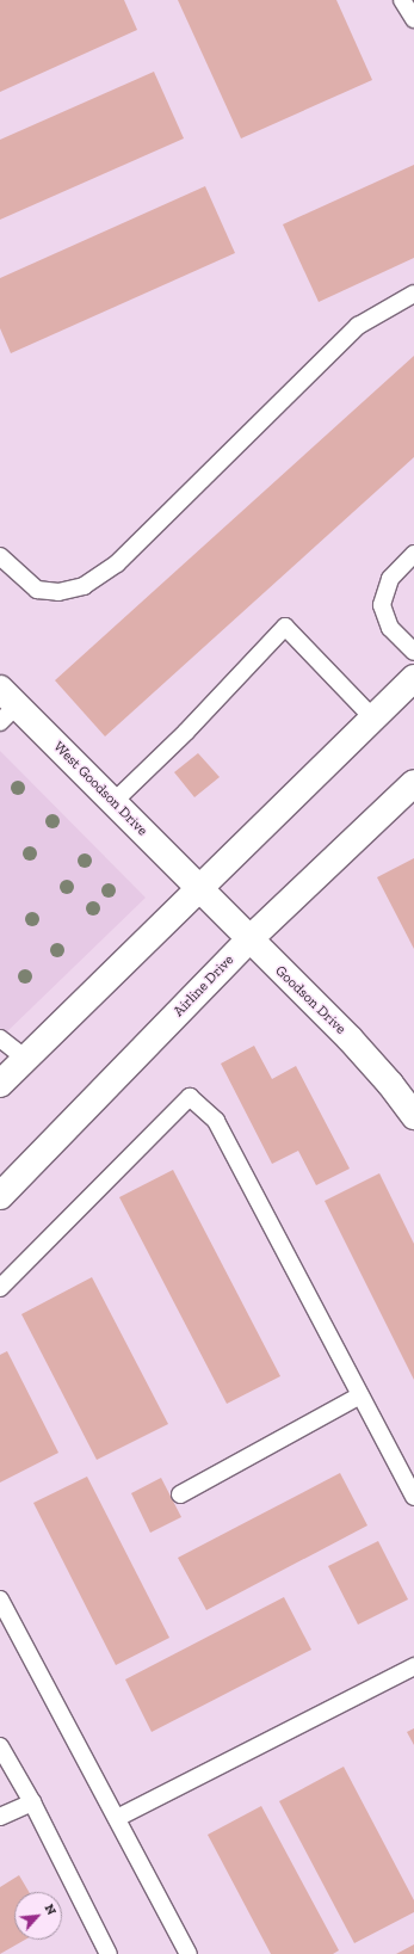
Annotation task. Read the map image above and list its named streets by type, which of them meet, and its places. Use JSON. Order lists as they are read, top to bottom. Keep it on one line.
{"streets":{"main road":["West Goodson Drive","Airline Drive","Goodson Drive"]},"crossings":[["West Goodson Drive","Goodson Drive"],["Airline Drive","Goodson Drive"]],"north":"top right"}
